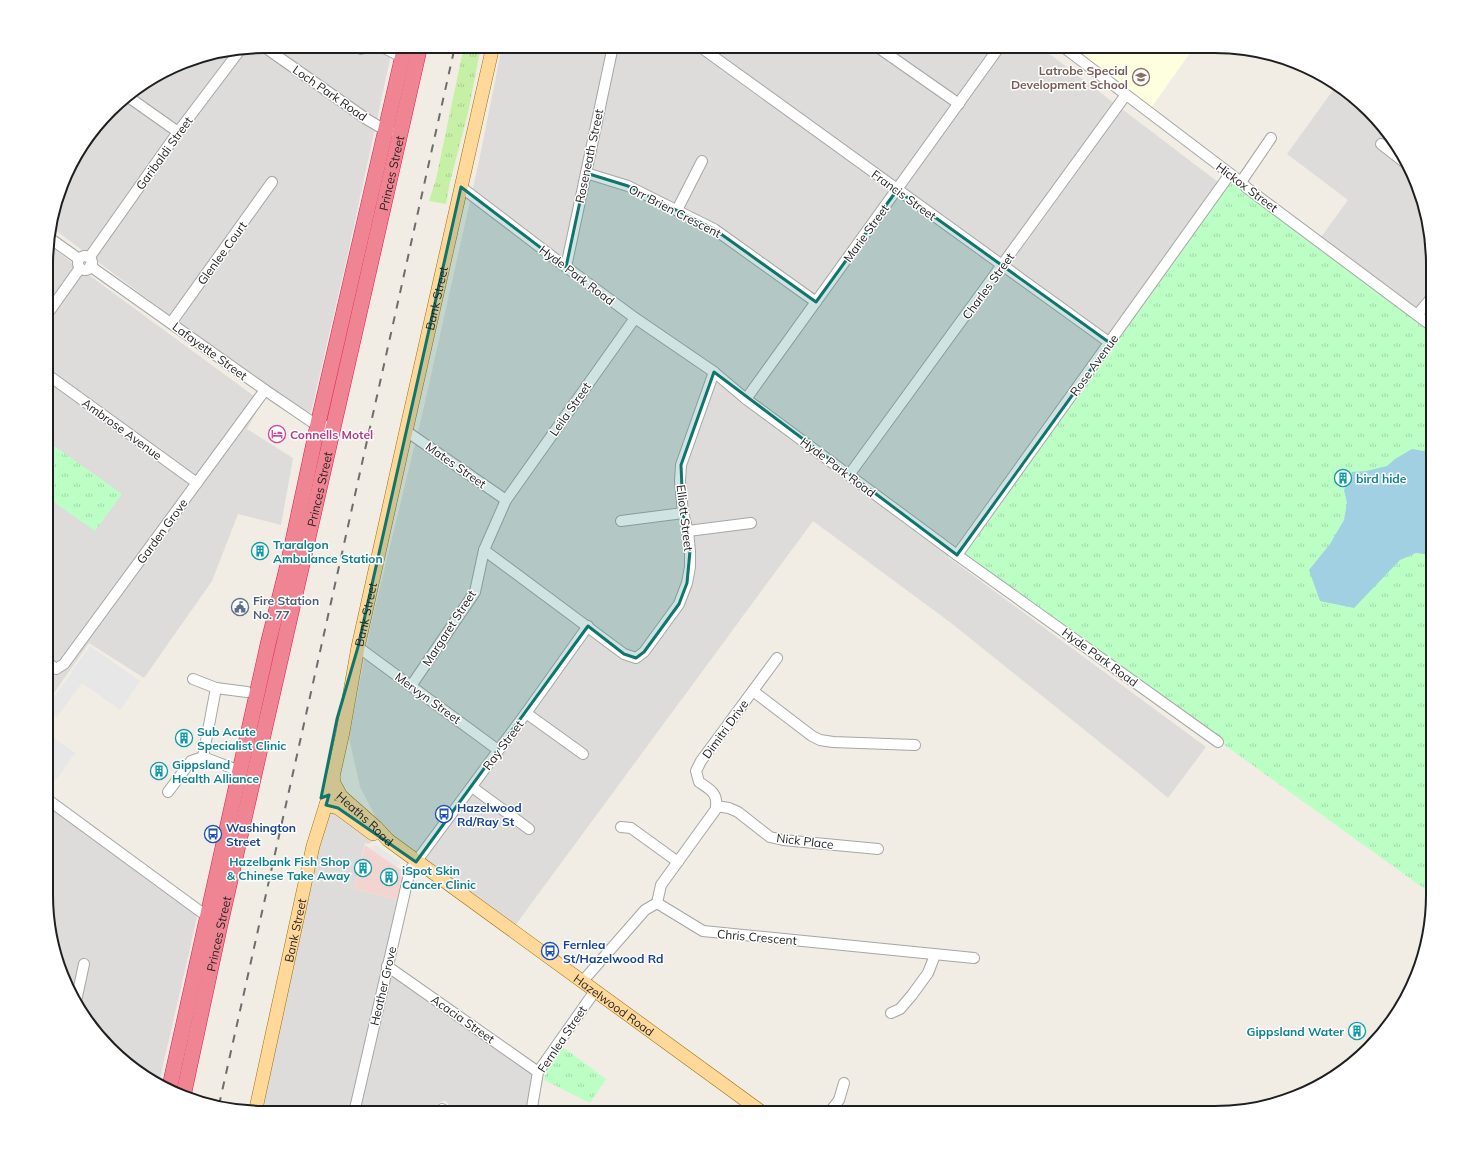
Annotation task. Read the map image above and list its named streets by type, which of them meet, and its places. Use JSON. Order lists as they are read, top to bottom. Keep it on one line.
{"streets":{"highway":["Princes Street"],"main road":["Bank Street","Heaths Road","Hazelwood Road"],"street":["Loch Park Road","Garibaldi Street","Roseneath Street","Hickox Street","Francis Street","Orr Brien Crescent","Marie Street","Glenlee Court","Hyde Park Road","Charles Street","Lafayette Street","Rose Avenue","Leila Street","Ambrose Avenue","Mates Street","Elliott Street","Garden Grove","Margaret Street","Mervyn Street","Dimitri Drive","Ray Street","Nick Place","Chris Crescent","Heather Grove","Acacia Street","Fernlea Street"]},"crossings":[["Loch Park Road","Princes Street"],["Garibaldi Street","Lafayette Street"],["Roseneath Street","Orr Brien Crescent"],["Roseneath Street","Hyde Park Road"],["Princes Street","Lafayette Street"],["Hickox Street","Charles Street"],["Hickox Street","Rose Avenue"],["Francis Street","Marie Street"],["Francis Street","Charles Street"],["Francis Street","Rose Avenue"],["Orr Brien Crescent","Marie Street"],["Marie Street","Hyde Park Road"],["Glenlee Court","Lafayette Street"],["Hyde Park Road","Charles Street"],["Hyde Park Road","Bank Street"],["Hyde Park Road","Rose Avenue"],["Hyde Park Road","Leila Street"],["Hyde Park Road","Elliott Street"],["Bank Street","Mates Street"],["Bank Street","Mervyn Street"],["Bank Street","Heaths Road"],["Lafayette Street","Garden Grove"],["Leila Street","Mates Street"],["Leila Street","Margaret Street"],["Ambrose Avenue","Garden Grove"],["Mates Street","Margaret Street"],["Elliott Street","Margaret Street"],["Elliott Street","Ray Street"],["Margaret Street","Mervyn Street"],["Mervyn Street","Ray Street"],["Dimitri Drive","Nick Place"],["Ray Street","Heather Grove"],["Ray Street","Hazelwood Road"],["Heaths Road","Hazelwood Road"],["Heather Grove","Hazelwood Road"],["Heather Grove","Acacia Street"],["Hazelwood Road","Fernlea Street"],["Acacia Street","Fernlea Street"]],"places":{"school or university":["Latrobe Special Development School"],"hotel":["Connells Motel"],"building":["bird hide","Traralgon Ambulance Station","Sub Acute Specialist Clinic","Gippsland Health Alliance","Hazelbank Fish Shop & Chinese Take Away","iSpot Skin Cancer Clinic","Gippsland Water"],"public building":["Fire Station No. 77"],"bus stop":["Hazelwood Rd/Ray St","Washington Street","Fernlea St/Hazelwood Rd"]}}
